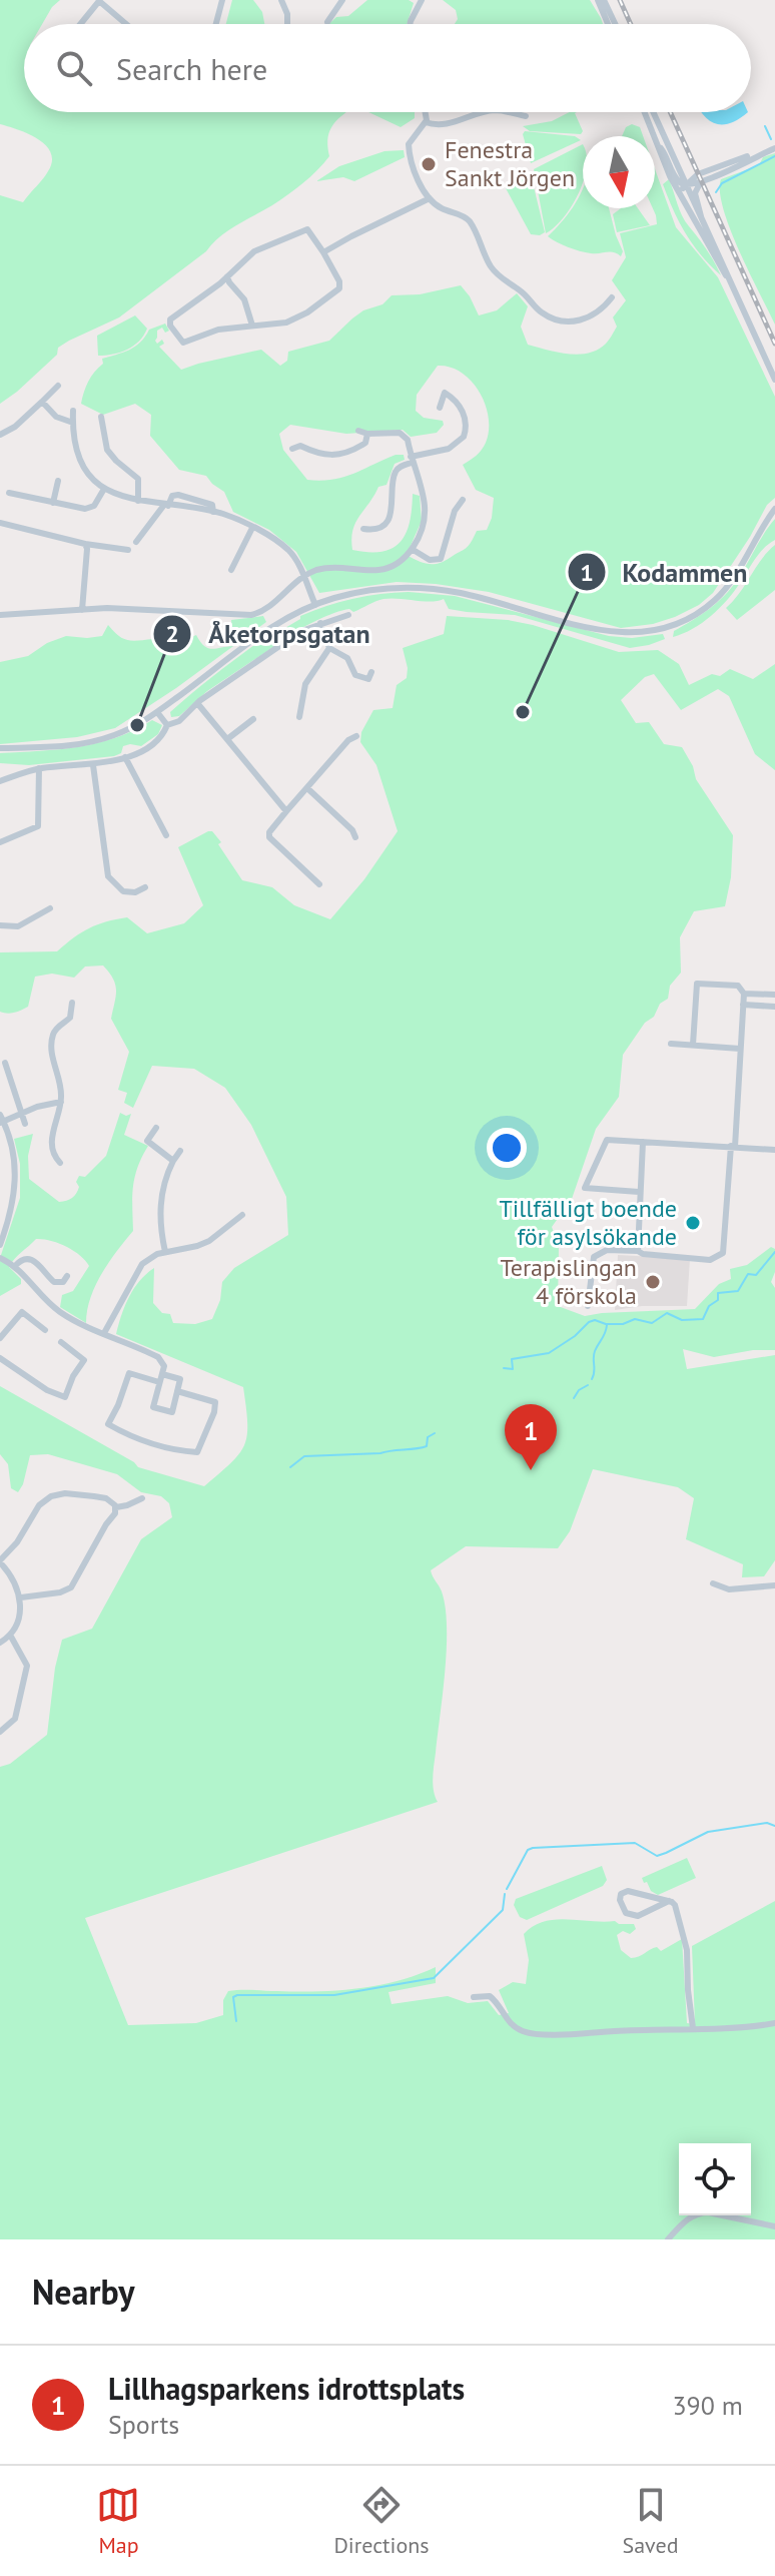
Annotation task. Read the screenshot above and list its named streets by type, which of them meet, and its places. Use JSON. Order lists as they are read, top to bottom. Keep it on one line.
{"places":["Fenestra Sankt Jörgen","Kodammen","Åketorpsgatan","Tillfälligt boende för asylsökande","Terapislingan 4 förskola"],"north":"bottom","page":{"search":"Search here","pins":"1","heading":"Nearby","list":[{"mark":"1","name":"Lillhagsparkens idrottsplats","note":"Sports","value":"390 m"}],"nav":["Map","Directions","Saved"]}}
